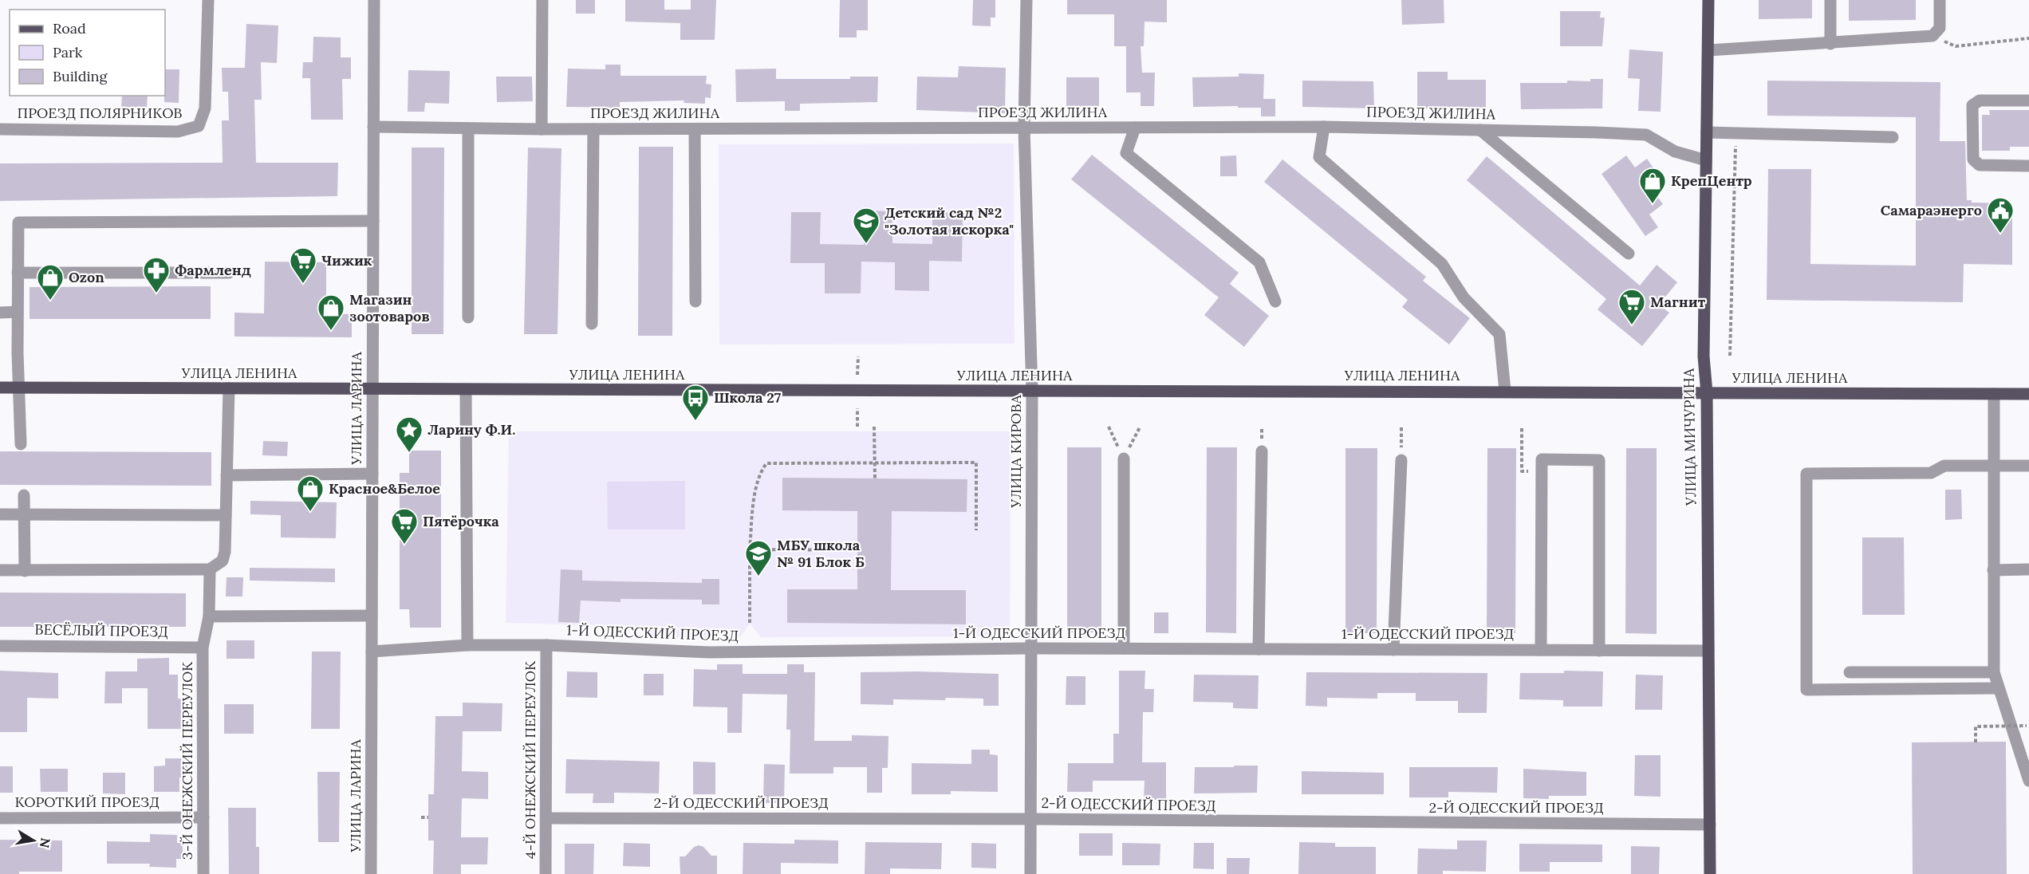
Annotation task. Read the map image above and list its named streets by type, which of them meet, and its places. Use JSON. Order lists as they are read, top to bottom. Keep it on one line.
{"streets":{"main road":["УЛИЦА ЛЕНИНА","УЛИЦА МИЧУРИНА"],"street":["ПРОЕЗД ЖИЛИНА","ПРОЕЗД ПОЛЯРНИКОВ","УЛИЦА ЛАРИНА","УЛИЦА КИРОВА","ВЕСЁЛЫЙ ПРОЕЗД","1-Й ОДЕССКИЙ ПРОЕЗД","4-Й ОНЕЖСКИЙ ПЕРЕУЛОК","3-Й ОНЕЖСКИЙ ПЕРЕУЛОК","КОРОТКИЙ ПРОЕЗД","2-Й ОДЕССКИЙ ПРОЕЗД"]},"crossings":[["ПРОЕЗД ЖИЛИНА","УЛИЦА ЛАРИНА"],["ПРОЕЗД ЖИЛИНА","УЛИЦА МИЧУРИНА"],["ПРОЕЗД ЖИЛИНА","УЛИЦА КИРОВА"],["УЛИЦА ЛЕНИНА","УЛИЦА ЛАРИНА"],["УЛИЦА ЛЕНИНА","УЛИЦА МИЧУРИНА"],["УЛИЦА ЛЕНИНА","УЛИЦА КИРОВА"],["УЛИЦА ЛАРИНА","1-Й ОДЕССКИЙ ПРОЕЗД"],["УЛИЦА МИЧУРИНА","1-Й ОДЕССКИЙ ПРОЕЗД"],["УЛИЦА МИЧУРИНА","2-Й ОДЕССКИЙ ПРОЕЗД"],["УЛИЦА КИРОВА","1-Й ОДЕССКИЙ ПРОЕЗД"],["УЛИЦА КИРОВА","2-Й ОДЕССКИЙ ПРОЕЗД"],["ВЕСЁЛЫЙ ПРОЕЗД","3-Й ОНЕЖСКИЙ ПЕРЕУЛОК"],["1-Й ОДЕССКИЙ ПРОЕЗД","4-Й ОНЕЖСКИЙ ПЕРЕУЛОК"],["4-Й ОНЕЖСКИЙ ПЕРЕУЛОК","2-Й ОДЕССКИЙ ПРОЕЗД"],["3-Й ОНЕЖСКИЙ ПЕРЕУЛОК","КОРОТКИЙ ПРОЕЗД"]],"places":{"shop":["КрепЦентр","Ozon","Магазин зоотоваров","Красное&Белое"],"public building":["Самараэнерго"],"school or university":["Детский сад №2 \"Золотая искорка\"","МБУ школа № 91 Блок Б"],"supermarket":["Чижик","Магнит","Пятёрочка"],"pharmacy":["Фармленд"],"bus stop":["Школа 27"],"place":["Ларину Ф.И."]},"legend":["Road","Park","Building"],"north":"right"}
